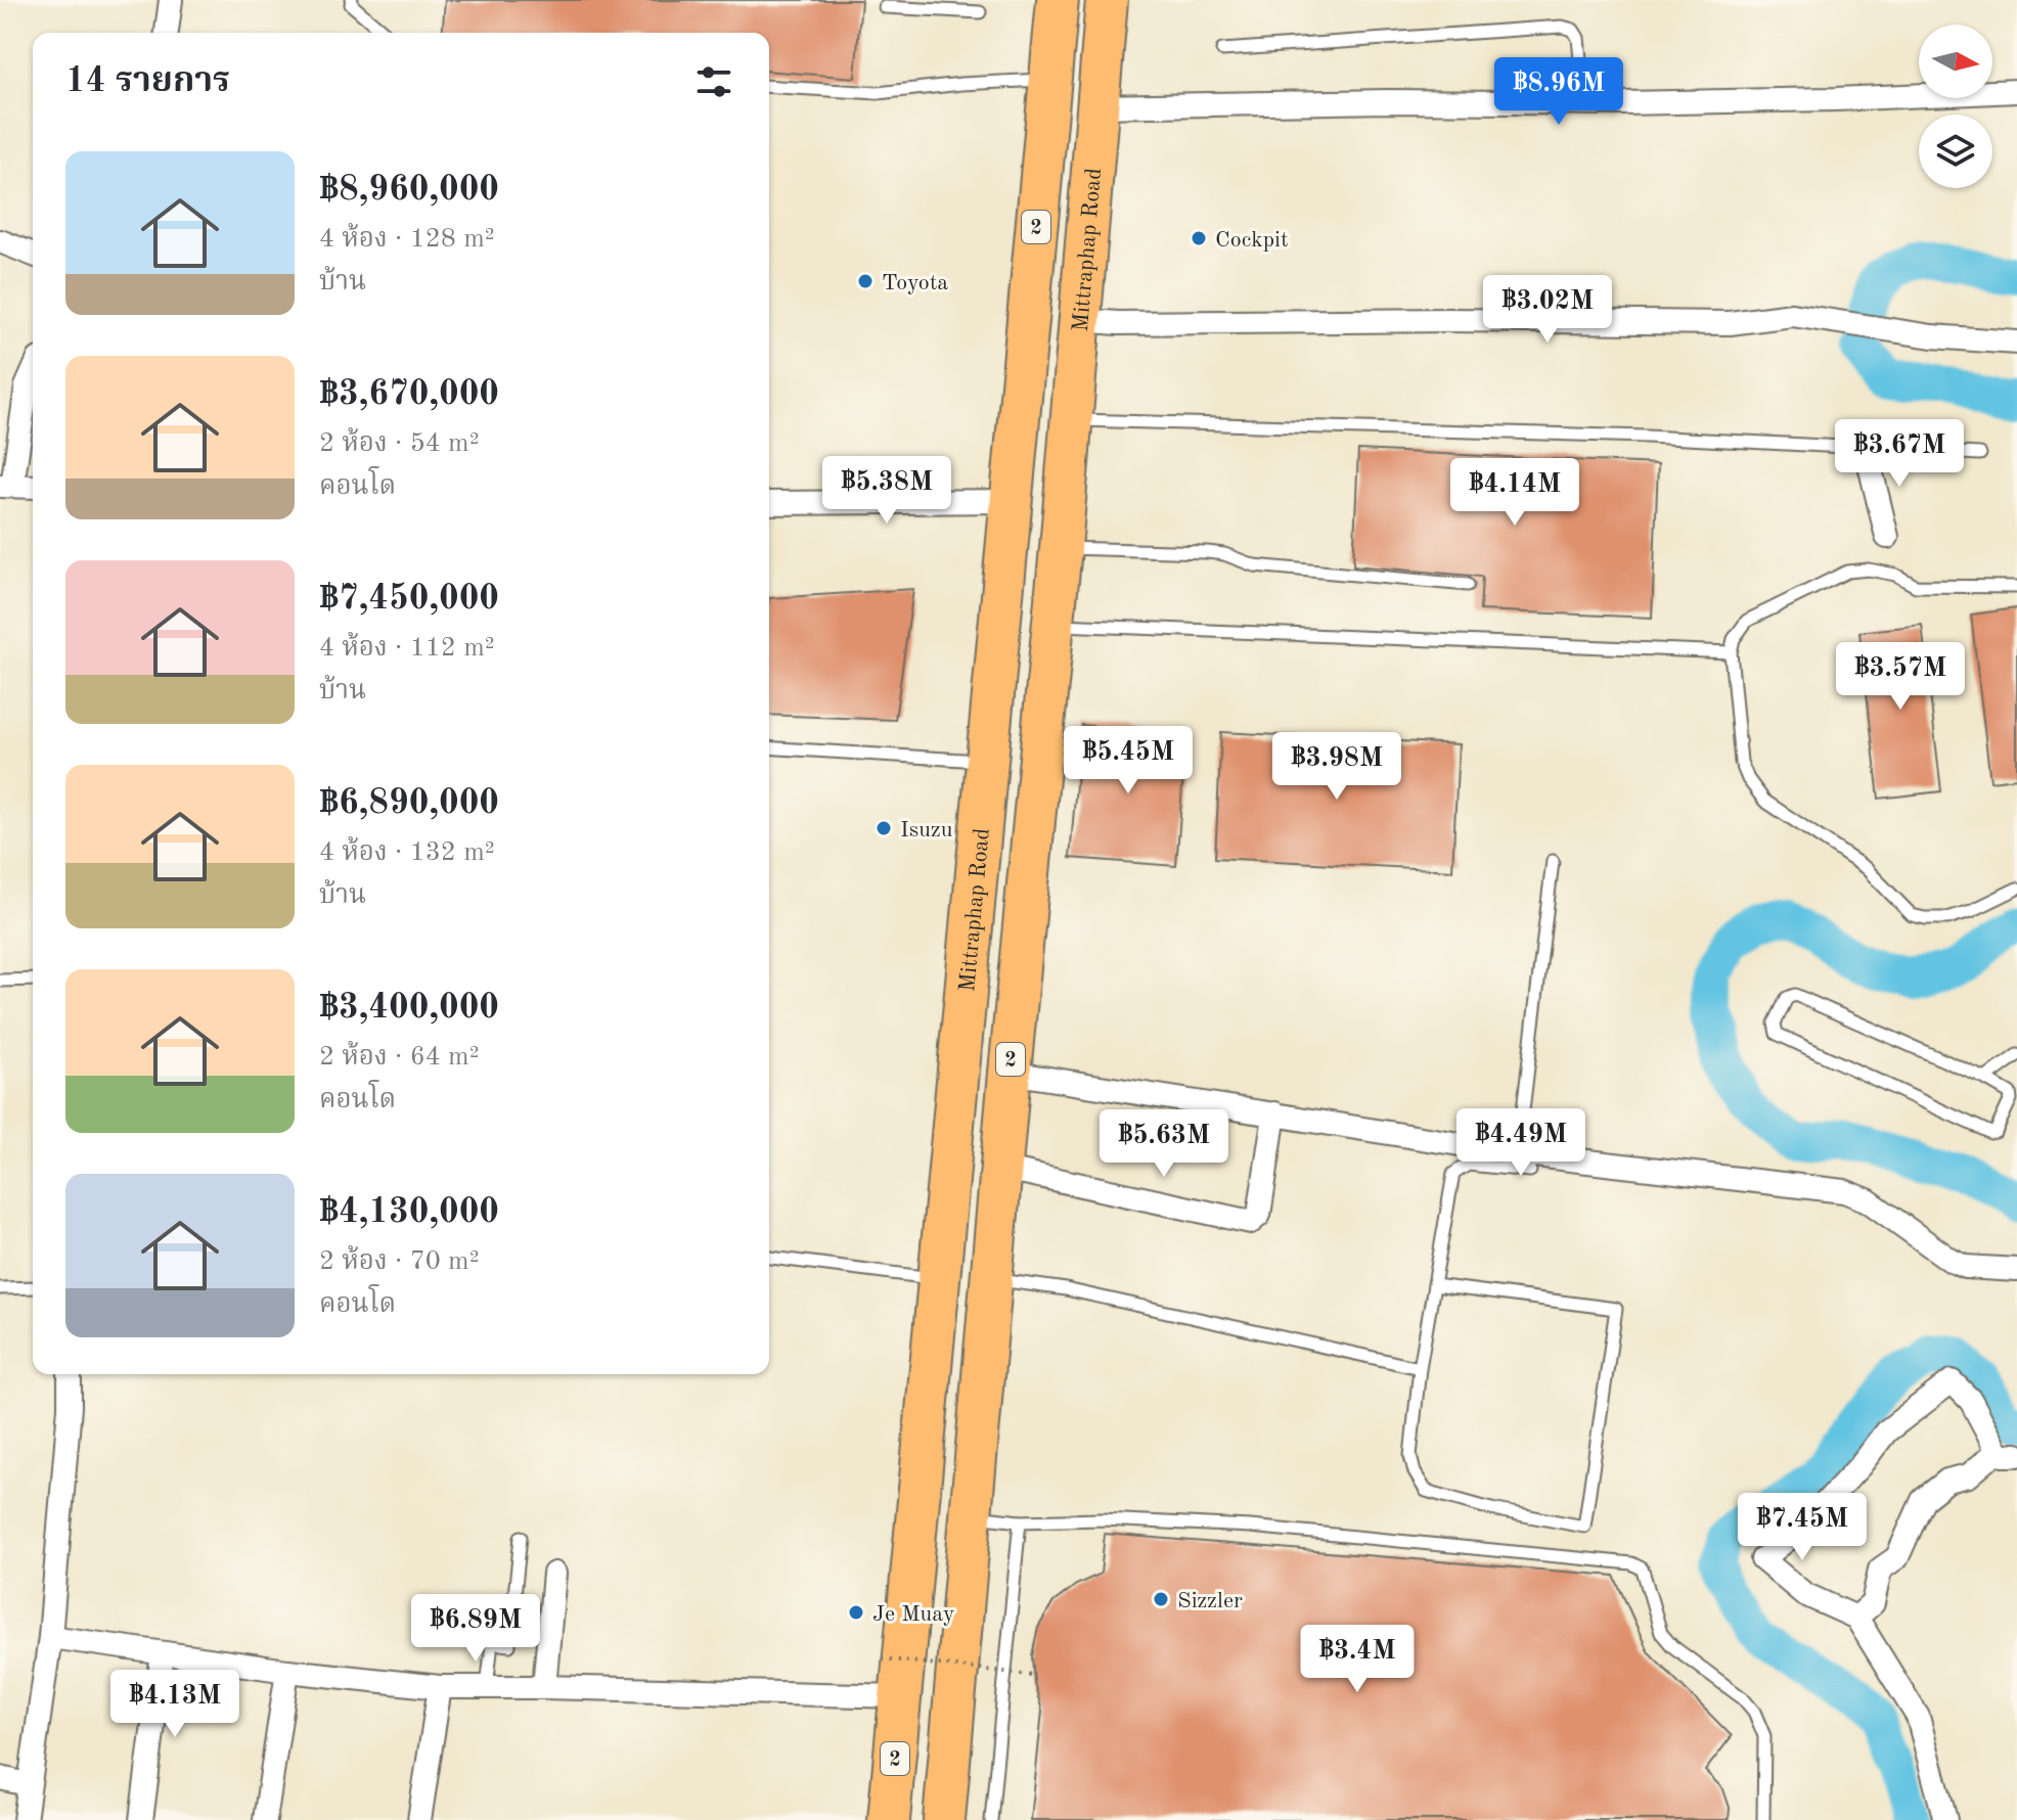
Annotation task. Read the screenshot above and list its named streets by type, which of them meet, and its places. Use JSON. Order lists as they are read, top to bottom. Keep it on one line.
{"streets":{"highway":["2","Mittraphap Road"]},"places":["Cockpit","Toyota","Isuzu","Sizzler","Je Muay"],"north":"right","page":{"heading":"14 รายการ","price":["฿8.96M","฿3.02M","฿3.67M","฿5.38M","฿4.14M","฿3.57M","฿5.45M","฿3.98M","฿4.49M","฿5.63M","฿7.45M","฿6.89M","฿3.4M","฿4.13M"],"list":[{"name":"฿8,960,000","note":"4 ห้อง · 128 m² · บ้าน"},{"name":"฿3,670,000","note":"2 ห้อง · 54 m² · คอนโด"},{"name":"฿7,450,000","note":"4 ห้อง · 112 m² · บ้าน"},{"name":"฿6,890,000","note":"4 ห้อง · 132 m² · บ้าน"},{"name":"฿3,400,000","note":"2 ห้อง · 64 m² · คอนโด"},{"name":"฿4,130,000","note":"2 ห้อง · 70 m² · คอนโด"}]}}
